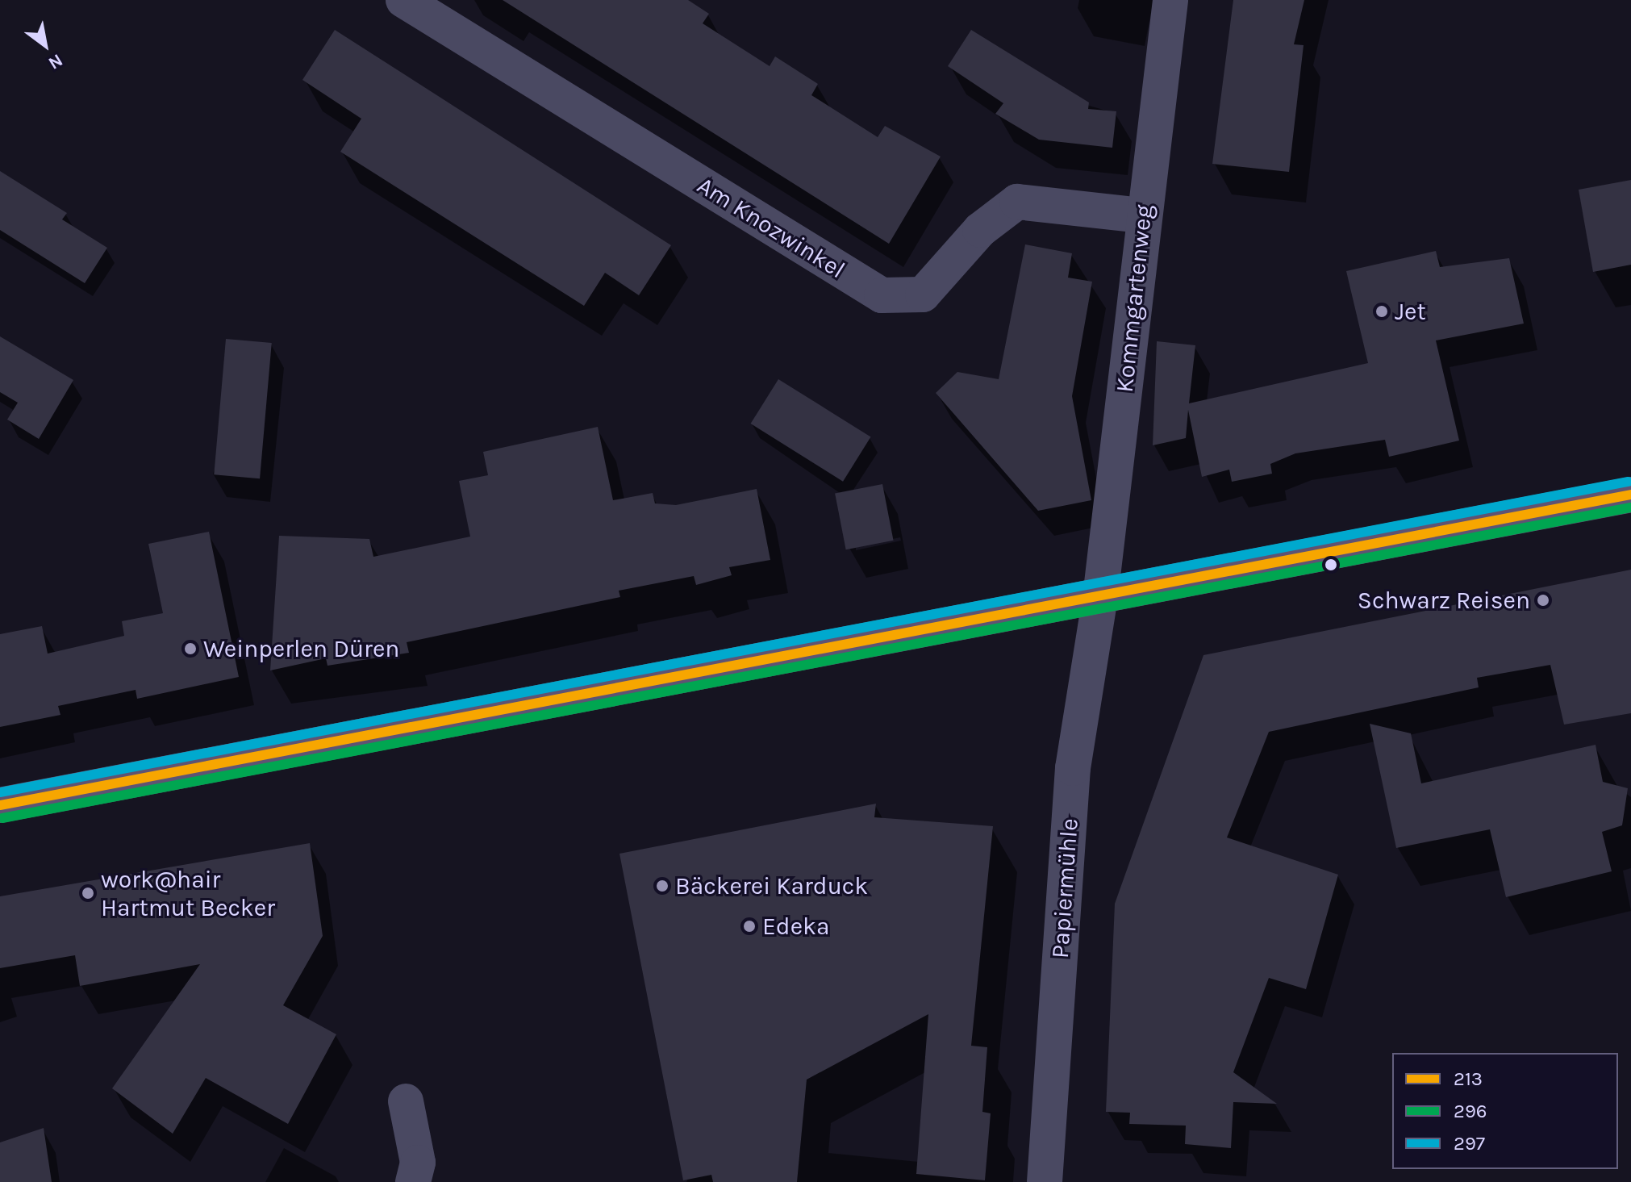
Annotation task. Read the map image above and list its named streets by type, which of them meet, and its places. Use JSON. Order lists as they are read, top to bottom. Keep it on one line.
{"streets":{"street":["Am Knozwinkel","Kommgartenweg","Papiermühle"]},"crossings":[["Am Knozwinkel","Kommgartenweg"],["Kommgartenweg","Papiermühle"]],"places":["Jet","Schwarz Reisen","Weinperlen Düren","Bäckerei Karduck","work@hair Hartmut Becker","Edeka"],"lines":["transit line 297","transit line 213","transit line 296"],"legend":["213","296","297"],"north":"bottom right"}
